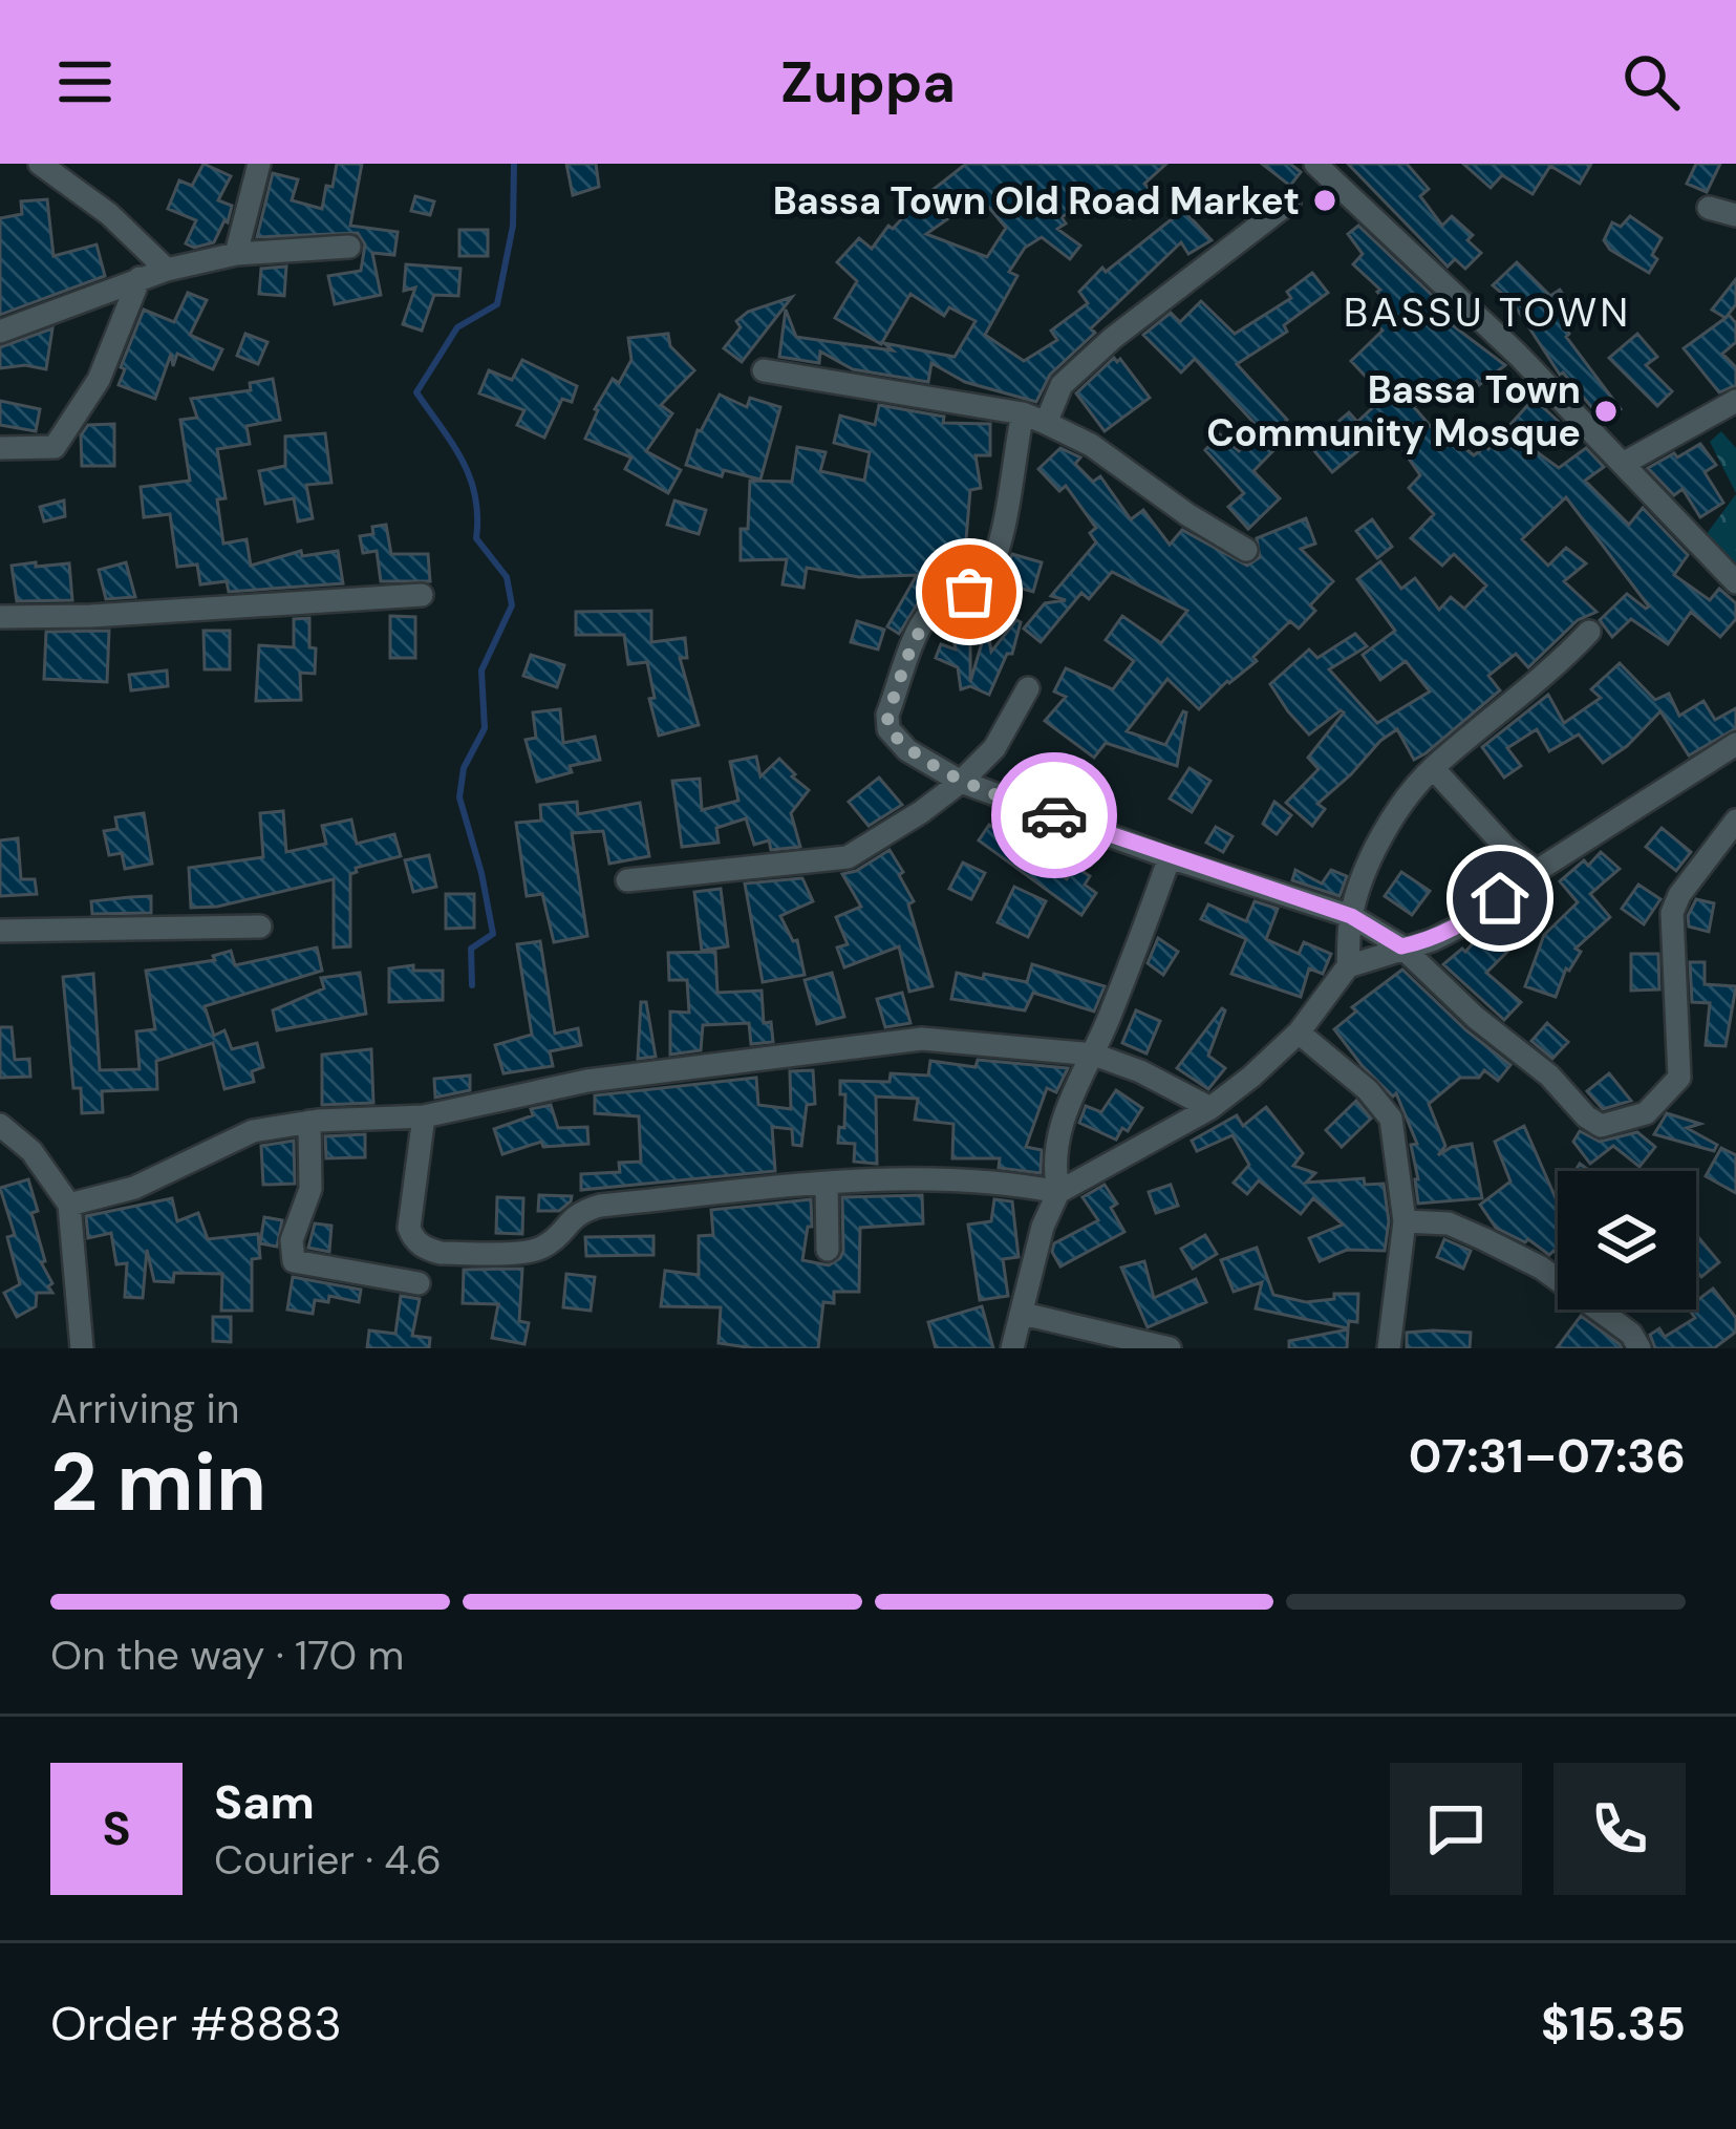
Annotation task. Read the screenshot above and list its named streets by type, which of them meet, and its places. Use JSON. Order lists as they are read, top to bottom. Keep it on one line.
{"districts":["BASSU TOWN"],"places":["Bassa Town Old Road Market","Bassa Town Community Mosque"],"page":{"header":"Zuppa","heading":["2 min","Arriving in","07:31–07:36"],"panel":["Sam","Courier · 4.6","Order #8883","$15.35"],"bar":"On the way · 170 m","round":"S"}}
